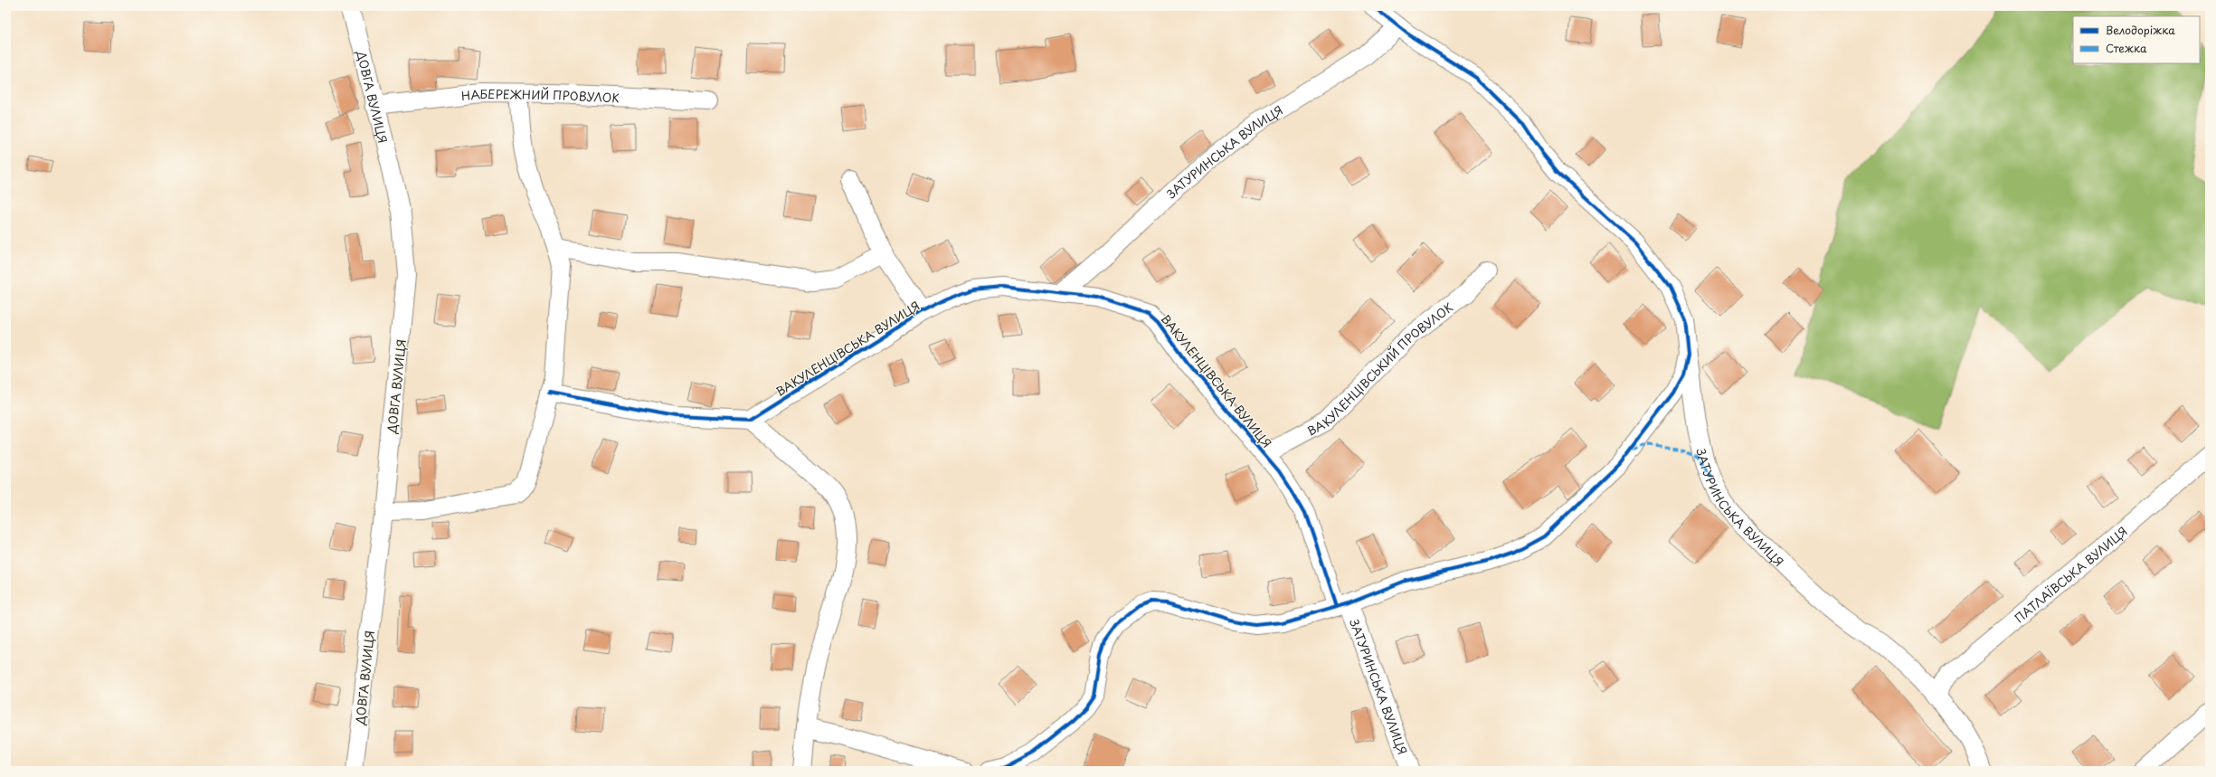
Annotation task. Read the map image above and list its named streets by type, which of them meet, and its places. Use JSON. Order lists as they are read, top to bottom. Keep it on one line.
{"streets":{"street":["НАБЕРЕЖНИЙ ПРОВУЛОК","ДОВГА ВУЛИЦЯ","ЗАТУРИНСЬКА ВУЛИЦЯ","ВАКУЛЕНЦІВСЬКА ВУЛИЦЯ","ВАКУЛЕНЦІВСЬКИЙ ПРОВУЛОК","ПАТЛАЇВСЬКА ВУЛИЦЯ"]},"crossings":[["НАБЕРЕЖНИЙ ПРОВУЛОК","ДОВГА ВУЛИЦЯ"],["ЗАТУРИНСЬКА ВУЛИЦЯ","ВАКУЛЕНЦІВСЬКА ВУЛИЦЯ"],["ЗАТУРИНСЬКА ВУЛИЦЯ","ПАТЛАЇВСЬКА ВУЛИЦЯ"],["ВАКУЛЕНЦІВСЬКА ВУЛИЦЯ","ВАКУЛЕНЦІВСЬКИЙ ПРОВУЛОК"]],"legend":["Велодоріжка","Стежка"]}
